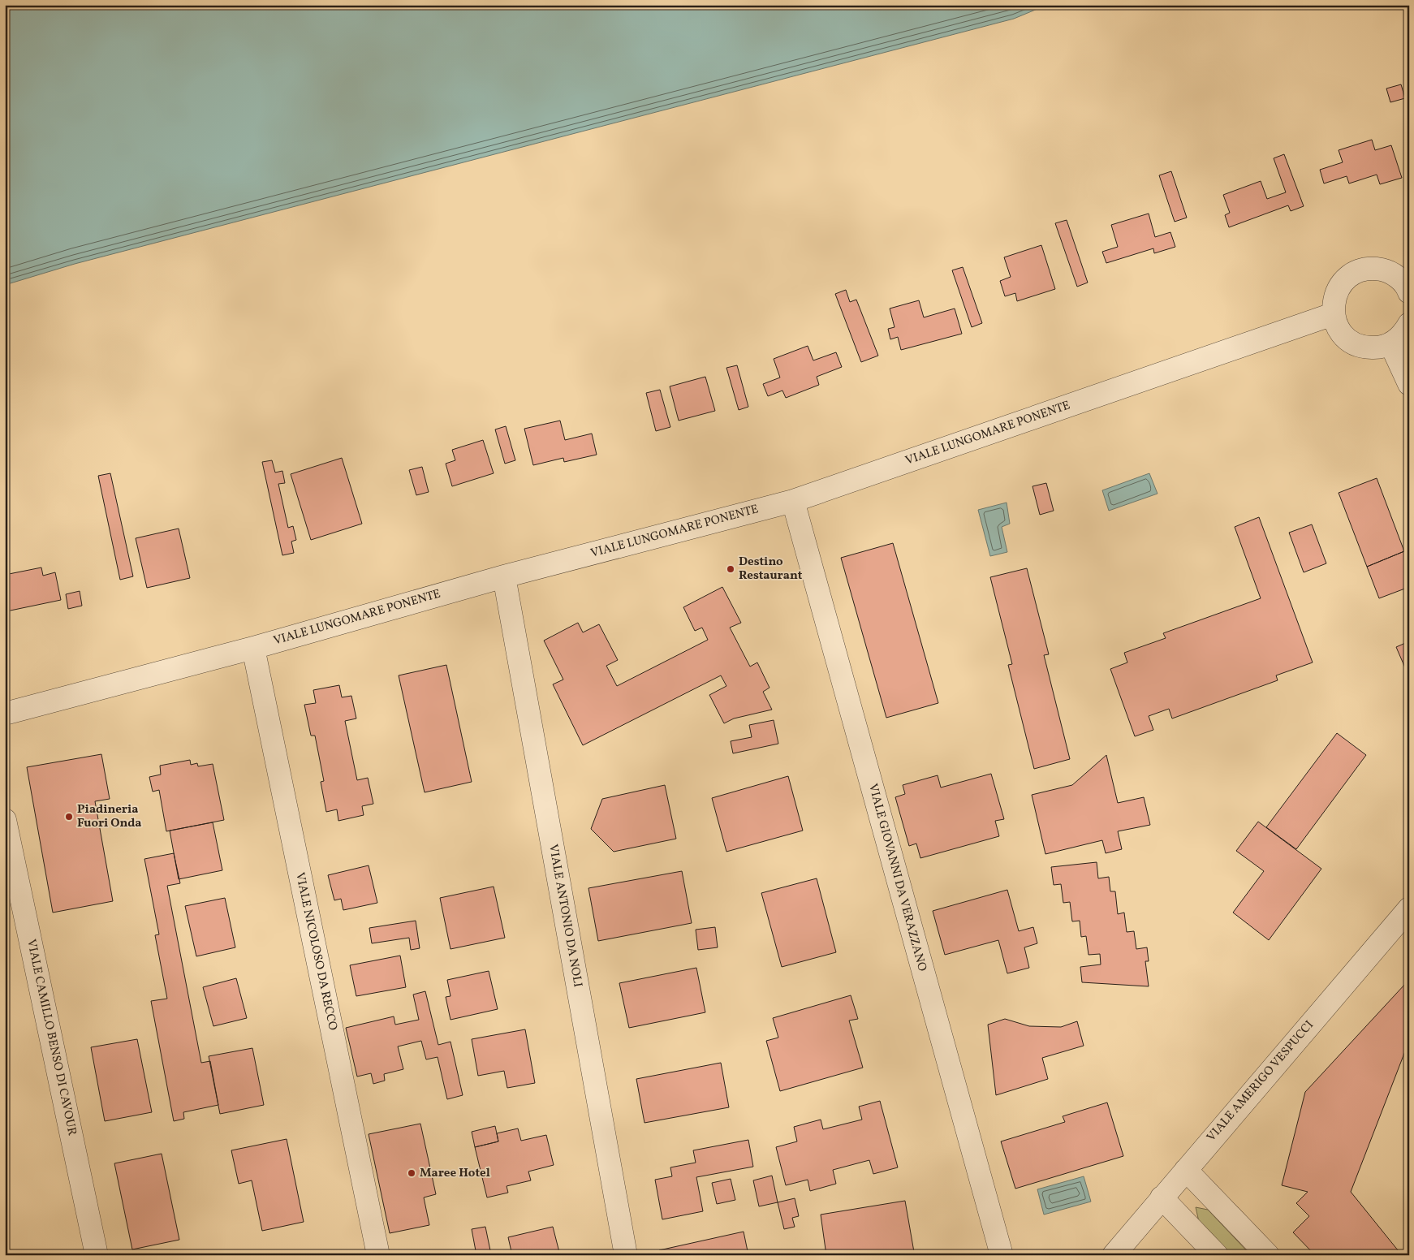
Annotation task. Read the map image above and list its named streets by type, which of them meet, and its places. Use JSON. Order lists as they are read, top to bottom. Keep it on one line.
{"streets":{"street":["VIALE LUNGOMARE PONENTE","VIALE GIOVANNI DA VERAZZANO","VIALE ANTONIO DA NOLI","VIALE NICOLOSO DA RECCO","VIALE CAMILLO BENSO DI CAVOUR","VIALE AMERIGO VESPUCCI"]},"crossings":[["VIALE LUNGOMARE PONENTE","VIALE GIOVANNI DA VERAZZANO"],["VIALE LUNGOMARE PONENTE","VIALE ANTONIO DA NOLI"],["VIALE LUNGOMARE PONENTE","VIALE NICOLOSO DA RECCO"]],"places":["Destino Restaurant","Piadineria Fuori Onda","Maree Hotel"]}
